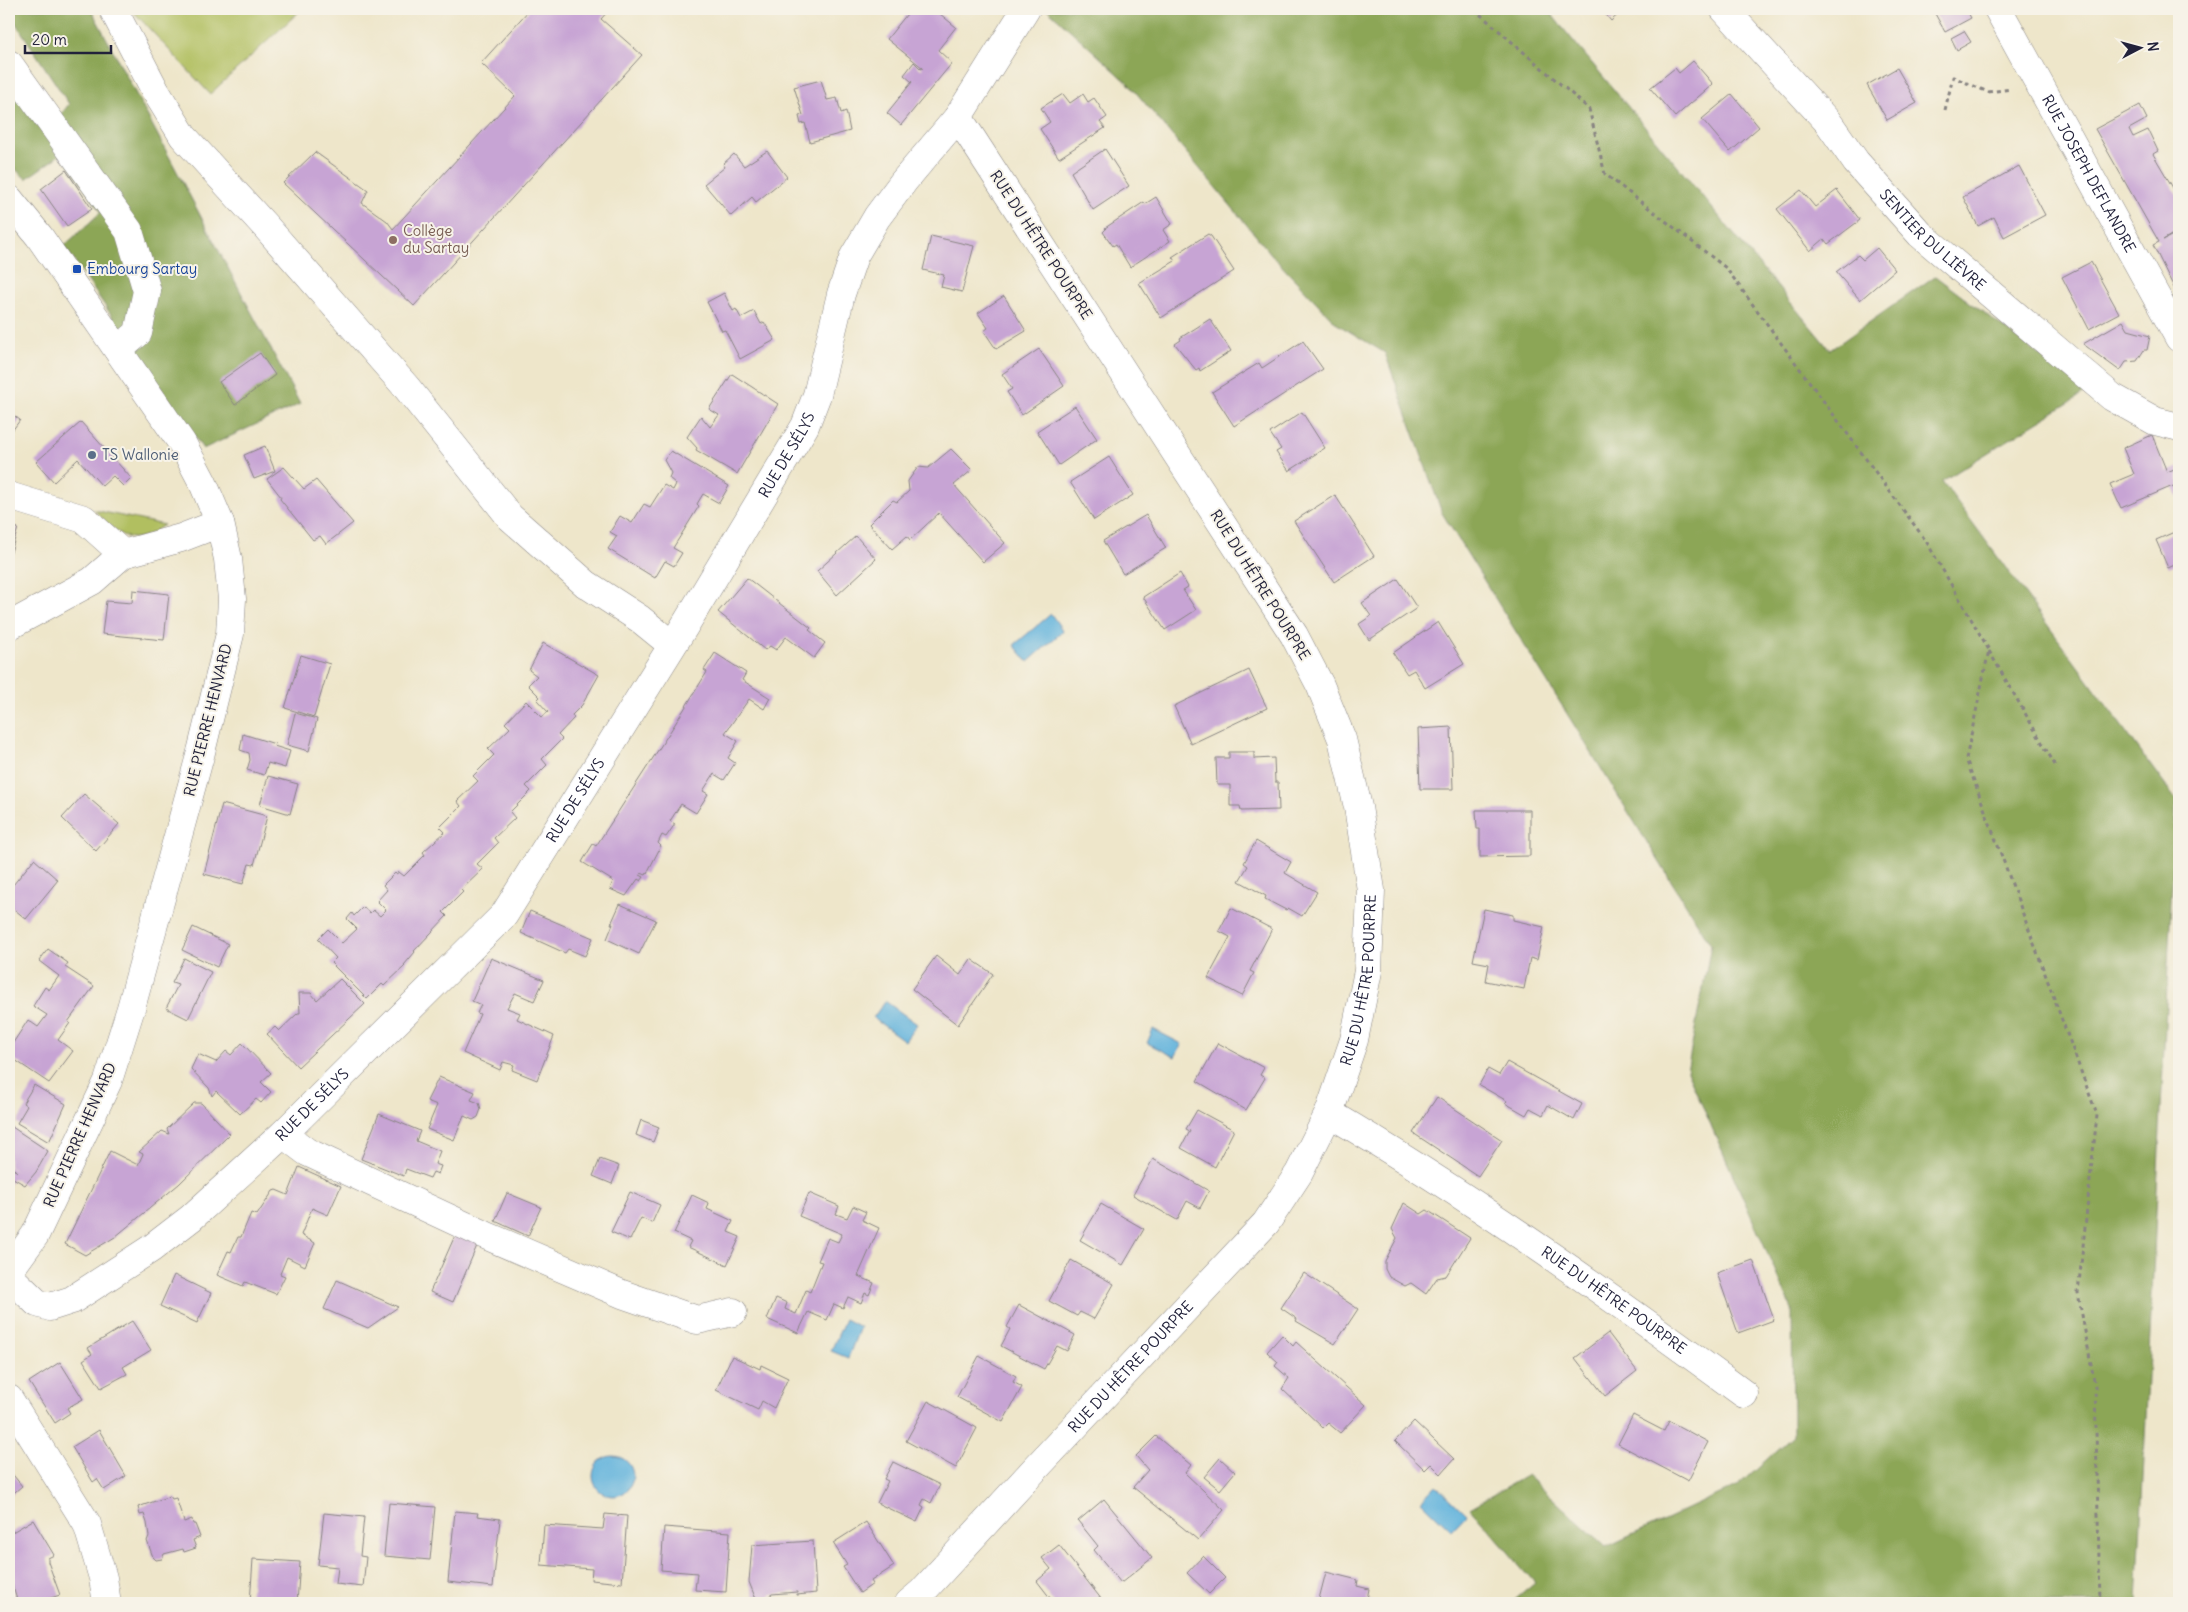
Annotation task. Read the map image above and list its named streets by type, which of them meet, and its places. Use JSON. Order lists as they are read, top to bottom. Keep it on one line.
{"streets":{"street":["RUE JOSEPH DEFLANDRE","SENTIER DU LIÈVRE","RUE DU HÊTRE POURPRE","RUE DE SÉLYS","RUE PIERRE HENVARD"]},"crossings":[["RUE DU HÊTRE POURPRE","RUE DE SÉLYS"]],"places":{"other":["Collège du Sartay","TS Wallonie"],"transit":["Embourg Sartay"]},"scale_bar":"20 m","north":"right"}
